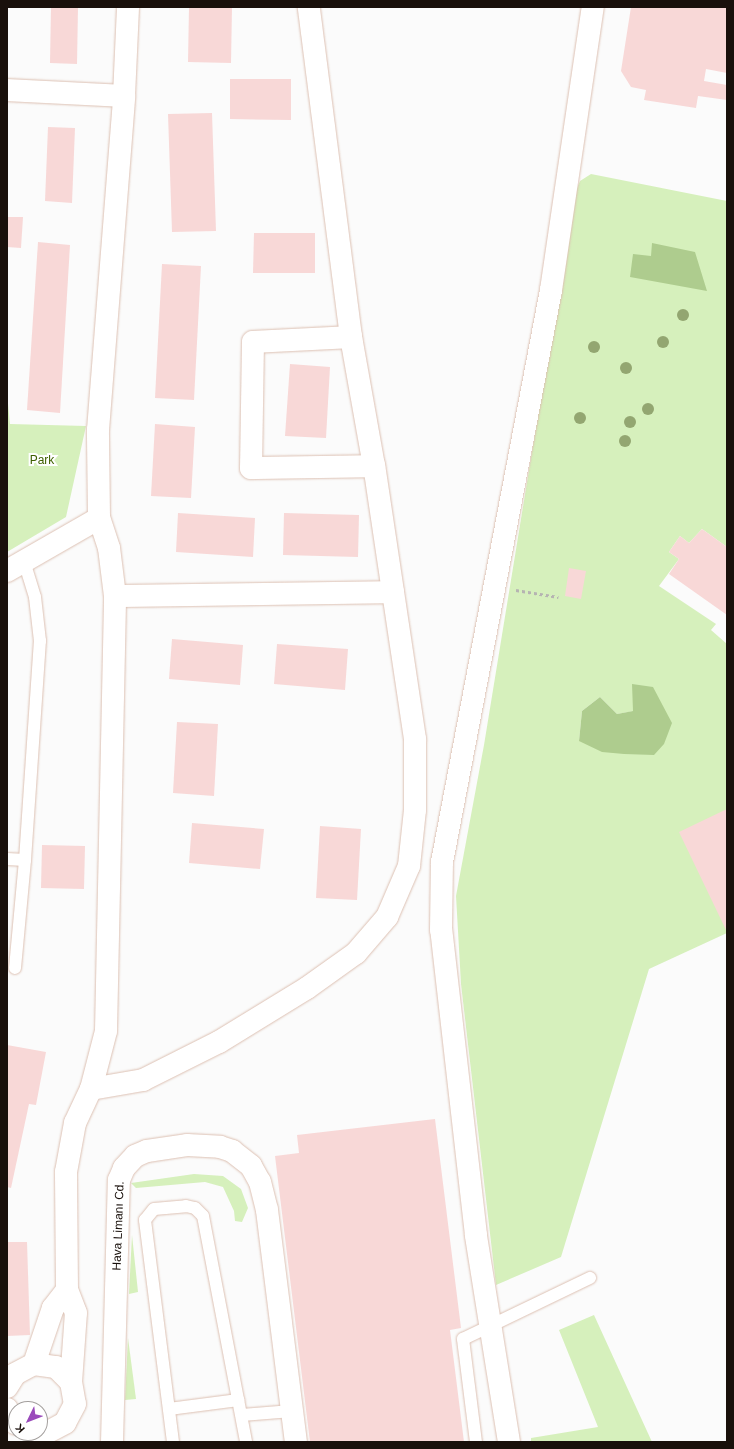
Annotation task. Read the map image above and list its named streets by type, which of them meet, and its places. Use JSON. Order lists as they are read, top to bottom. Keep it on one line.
{"streets":{"street":["Hava Limanı Cd."]},"parks":["Park"],"north":"bottom left"}
